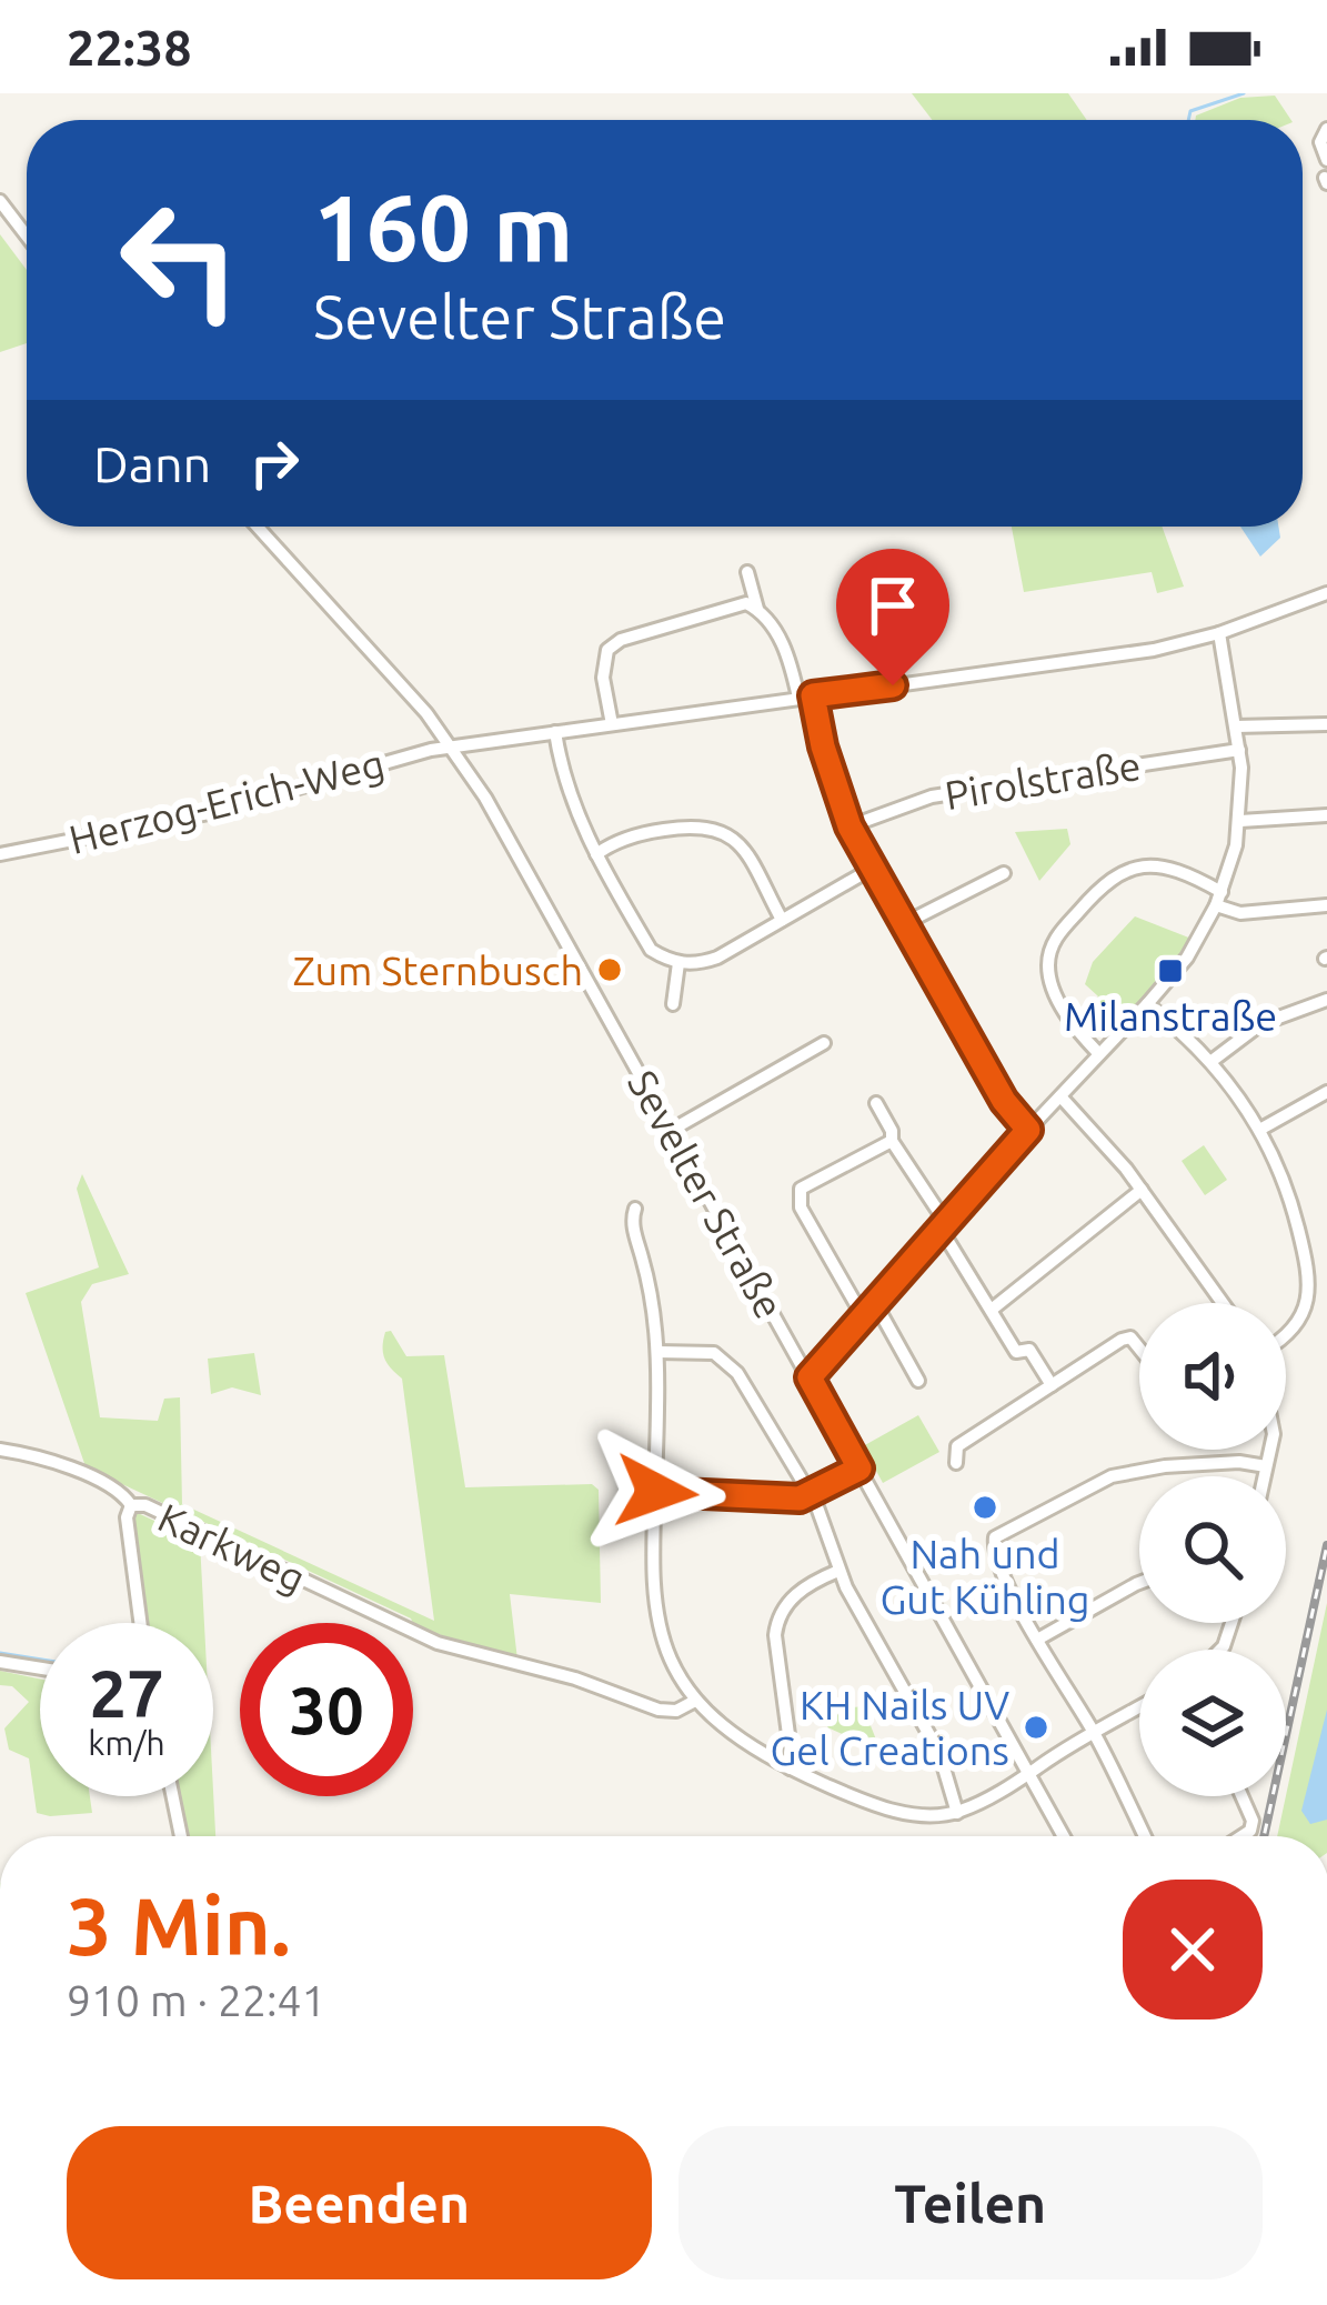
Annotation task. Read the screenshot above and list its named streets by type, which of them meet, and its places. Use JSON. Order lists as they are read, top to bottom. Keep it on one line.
{"streets":{"street":["Pirolstraße","Herzog-Erich-Weg","Sevelter Straße","Karkweg"]},"crossings":[["Herzog-Erich-Weg","Sevelter Straße"]],"places":{"other":["Zum Sternbusch","Nah und Gut Kühling","KH Nails UV Gel Creations"],"transit":["Milanstraße"]},"page":{"status":"22:38","turn":["160 m","Sevelter Straße"],"then":"Dann","speed":"27 km/h","limit":"30","heading":["3 Min.","910 m · 22:41"],"buttons":["Beenden","Teilen"]}}
